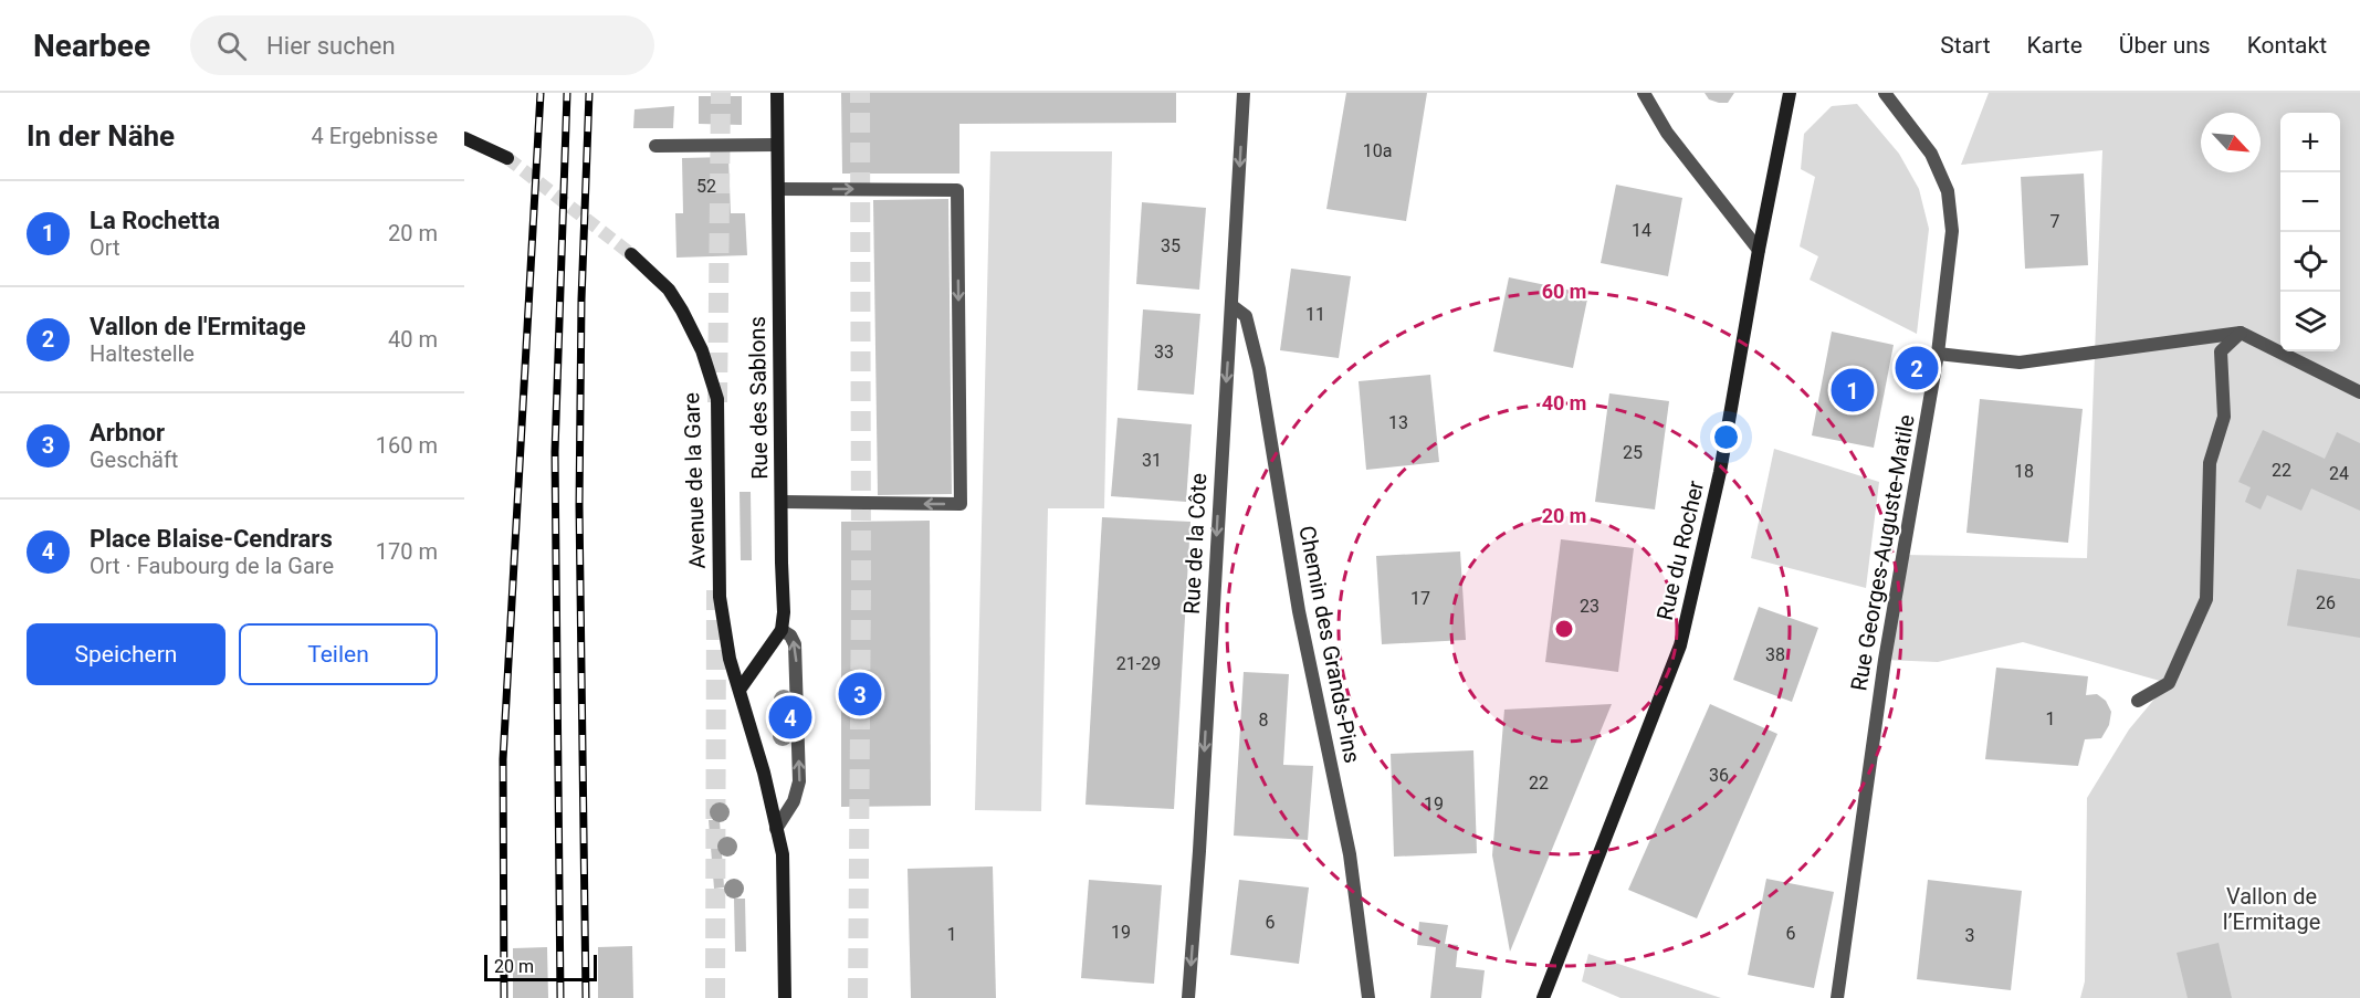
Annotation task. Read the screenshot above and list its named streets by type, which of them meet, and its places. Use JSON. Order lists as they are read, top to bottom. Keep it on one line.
{"streets":{"main road":["Rue des Sablons","Avenue de la Gare","Rue du Rocher"],"street":["Rue de la Côte","Rue Georges-Auguste-Matile","Chemin des Grands-Pins"]},"crossings":[["Rue de la Côte","Chemin des Grands-Pins"]],"one_way":["Rue de la Côte"],"parks":["Vallon de l’Ermitage"],"house_numbers":["10a","52","7","14","35","11","33","13","25","31","22","18","24","17","26","23","38","21-29","1","8","36","22","19","6","19","6","1","3"],"scale_bar":"20 m","north":"bottom right","page":{"header":"Nearbee","search":"Hier suchen","nav":["Start","Karte","Über uns","Kontakt"],"heading":["In der Nähe","4 Ergebnisse"],"map_buttons":["+","−"],"list":[{"mark":"1","name":"La Rochetta","note":"Ort","value":"20 m"},{"mark":"2","name":"Vallon de l'Ermitage","note":"Haltestelle","value":"40 m"},{"mark":"3","name":"Arbnor","note":"Geschäft","value":"160 m"},{"mark":"4","name":"Place Blaise-Cendrars","note":"Ort · Faubourg de la Gare","value":"170 m"}],"pins":["2","1","3","4"],"buttons":["Speichern","Teilen"],"scale":"20 m"},"rings":["60 m","40 m","20 m"]}
